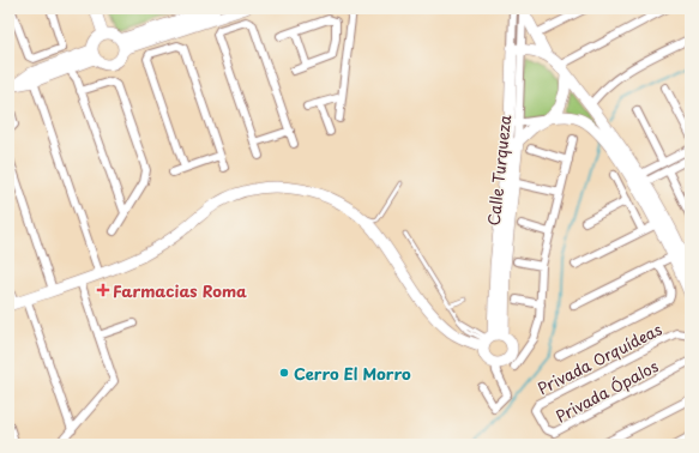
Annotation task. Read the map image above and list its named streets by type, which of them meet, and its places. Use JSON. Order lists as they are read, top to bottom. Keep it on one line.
{"streets":{"street":["Calle Turqueza","Privada Orquídeas","Privada Ópalos"]},"crossings":[["Privada Orquídeas","Privada Ópalos"]],"places":{"health":["Farmacias Roma"],"other":["Cerro El Morro"]}}
